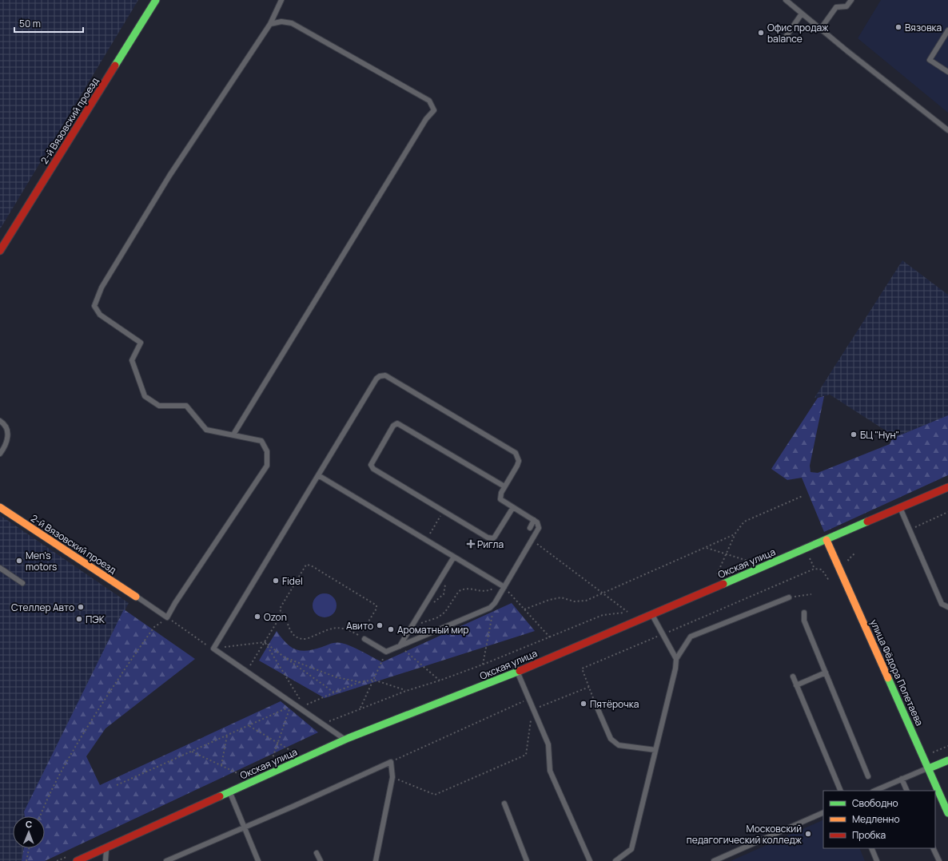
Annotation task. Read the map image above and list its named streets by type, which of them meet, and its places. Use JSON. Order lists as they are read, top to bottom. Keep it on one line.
{"streets":{"main road":["2-й Вязовский проезд","Окская улица","улица Фёдора Полетаева"]},"crossings":[["Окская улица","улица Фёдора Полетаева"]],"places":{"other":["Вязовка","Офис продаж balance","БЦ \"Нун\"","Men's motors","Fidel","Стеллер Авто","Ozon","ПЭК","Авито","Ароматный мир","Пятёрочка","Московский педагогический колледж"],"health":["Ригла"]},"legend":["Свободно","Медленно","Пробка"],"scale_bar":"50 m","north":"top"}
